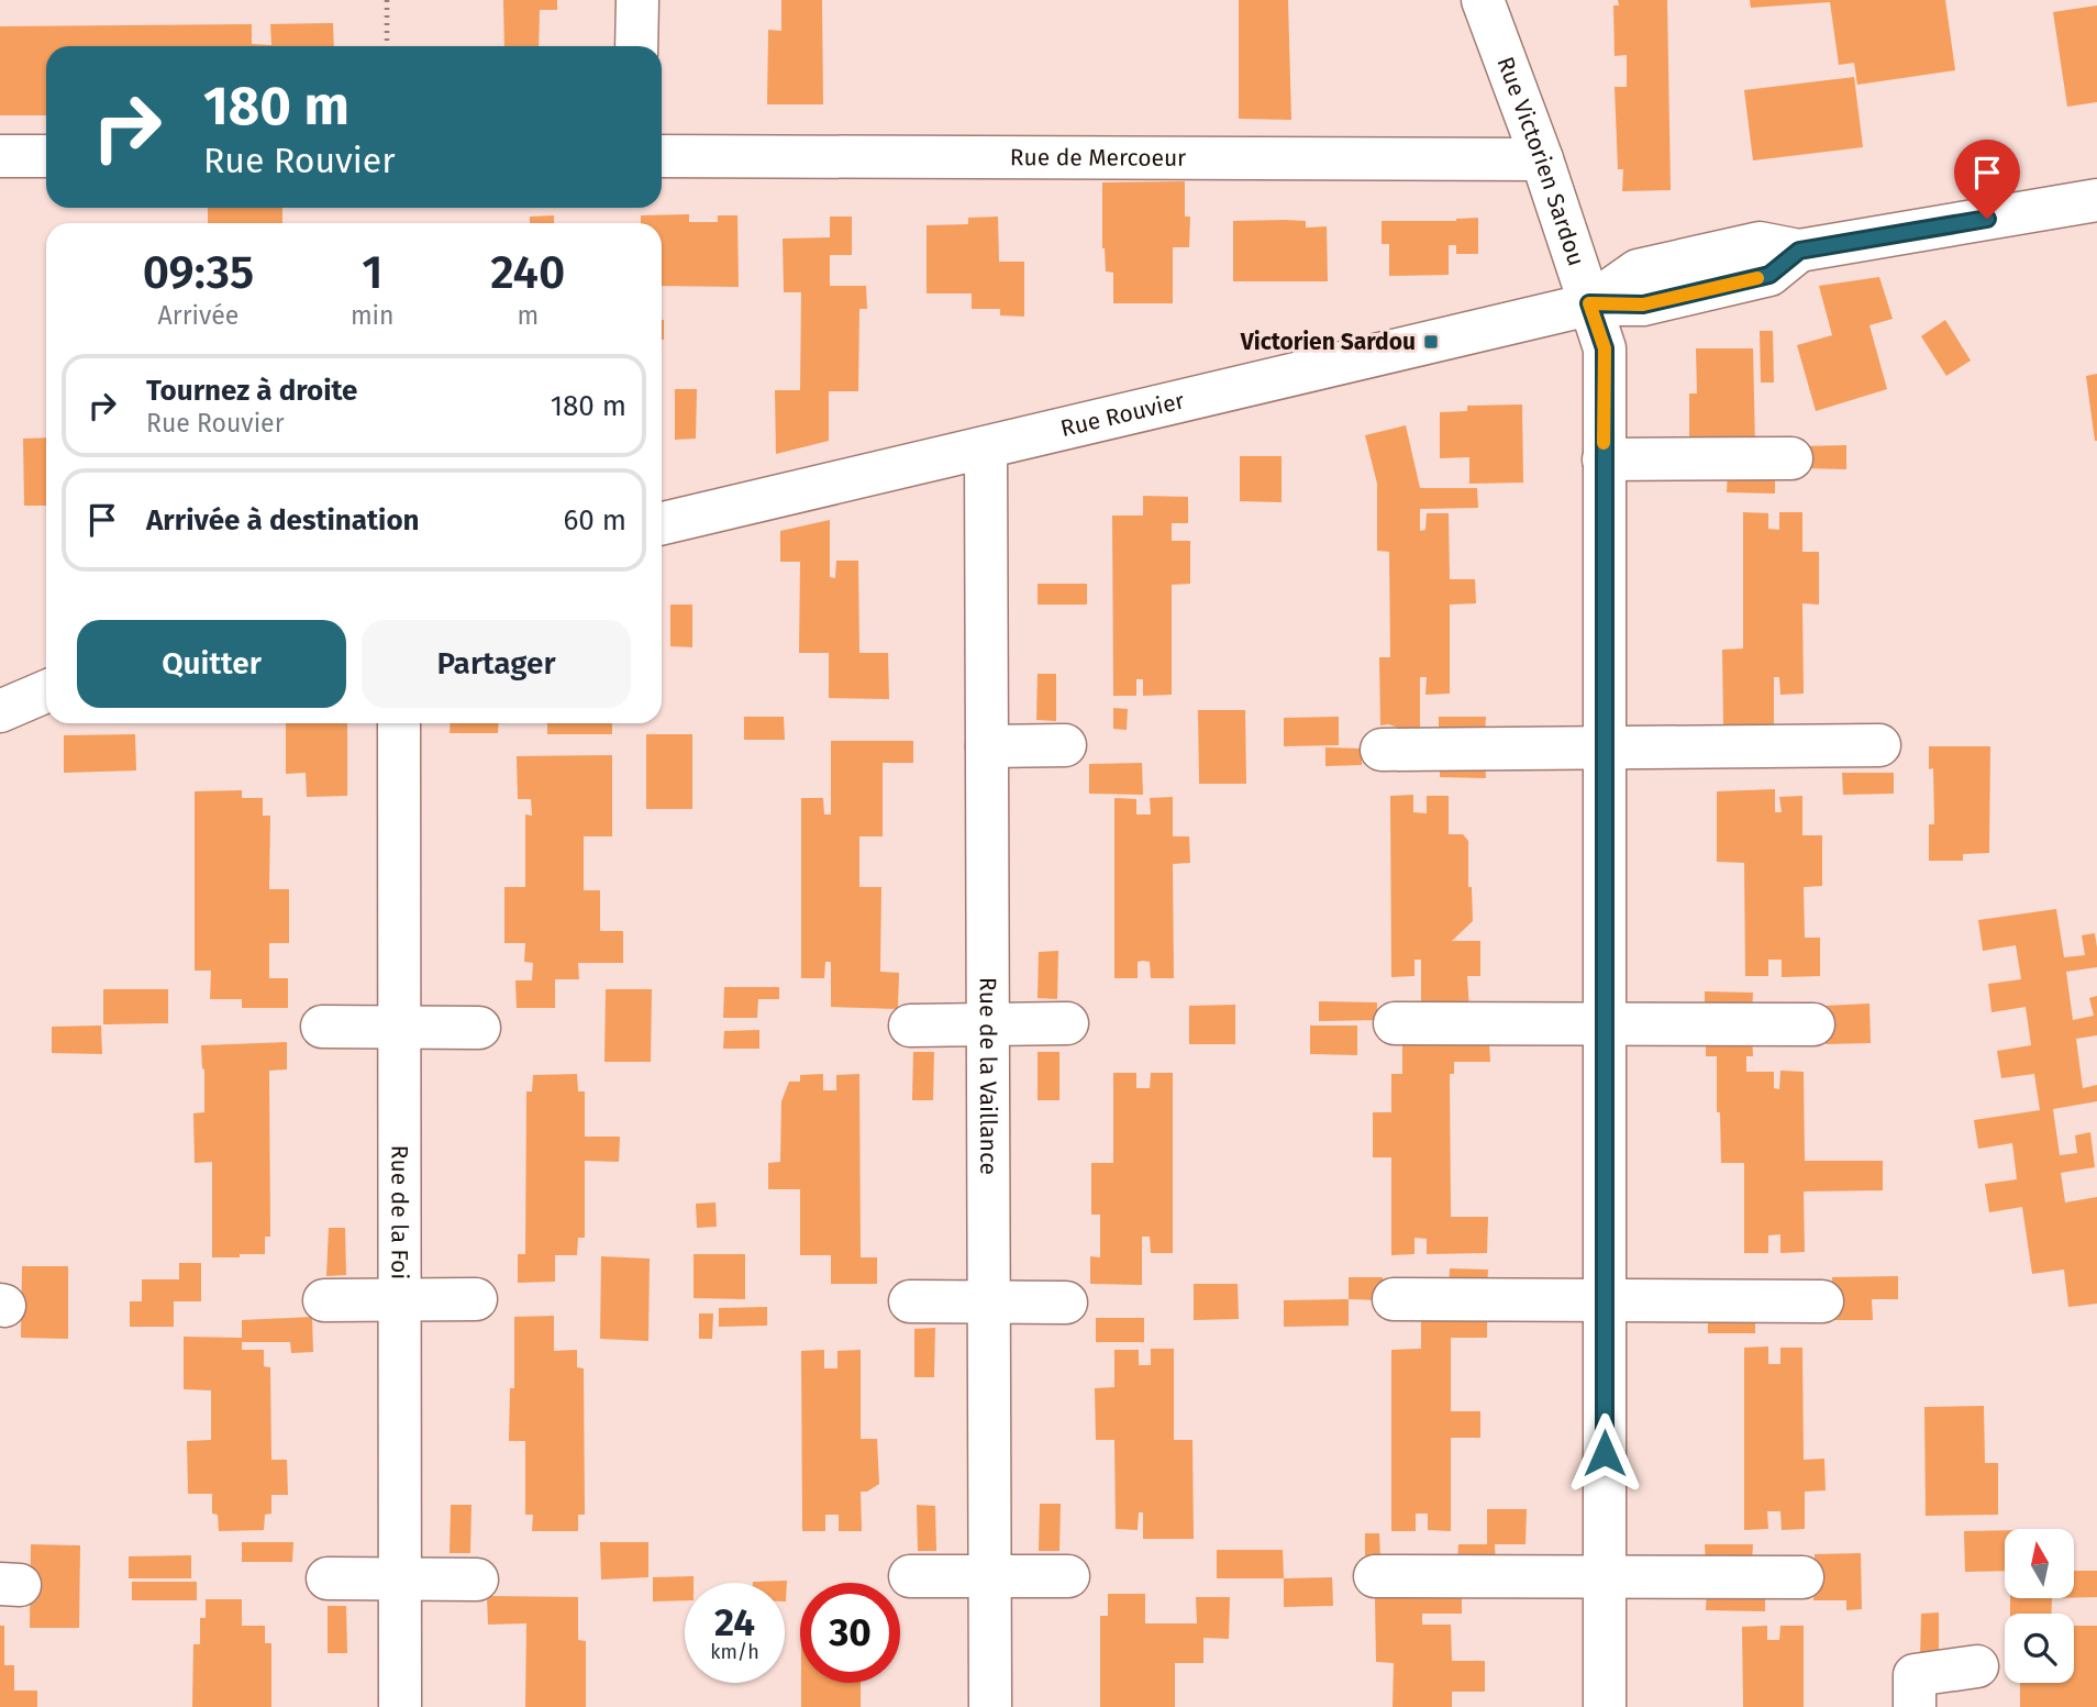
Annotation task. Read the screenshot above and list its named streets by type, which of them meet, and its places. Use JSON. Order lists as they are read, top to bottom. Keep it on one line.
{"streets":{"street":["Rue de Mercoeur","Rue Victorien Sardou","Rue Rouvier","Rue de la Vaillance","Rue de la Foi"]},"crossings":[["Rue de Mercoeur","Rue Victorien Sardou"],["Rue Victorien Sardou","Rue Rouvier"],["Rue Rouvier","Rue de la Vaillance"]],"places":{"transit":["Victorien Sardou"]},"north":"top","page":{"turn":["180 m","Rue Rouvier"],"eta":["09:35","Arrivée","1","min","240","m"],"list":[{"name":"Tournez à droite","note":"Rue Rouvier","value":"180 m"},{"name":"Arrivée à destination","value":"60 m"}],"buttons":["Quitter","Partager"],"speed":"24 km/h","limit":"30"}}
